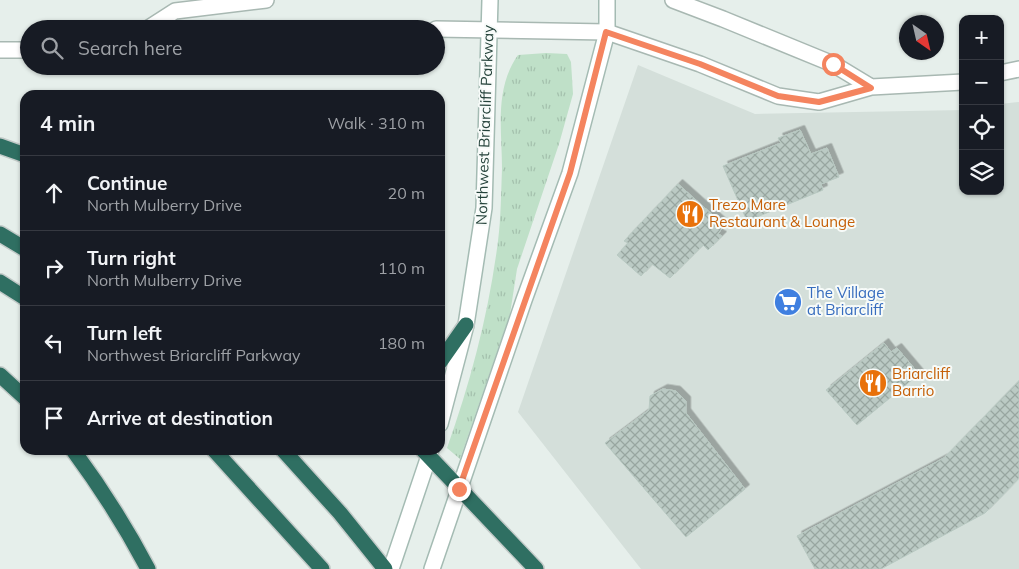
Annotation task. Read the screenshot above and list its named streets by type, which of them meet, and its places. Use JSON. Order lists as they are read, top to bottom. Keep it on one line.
{"streets":{"main road":["Northwest Briarcliff Parkway"]},"places":{"restaurant":["Trezo Mare Restaurant & Lounge","Briarcliff Barrio"],"supermarket":["The Village at Briarcliff"]},"north":"bottom right","page":{"map_buttons":["+","−"],"search":"Search here","heading":["4 min","Walk · 310 m"],"list":[["Continue","North Mulberry Drive","20 m"],["Turn right","North Mulberry Drive","110 m"],["Turn left","Northwest Briarcliff Parkway","180 m"],"Arrive at destination"]}}
